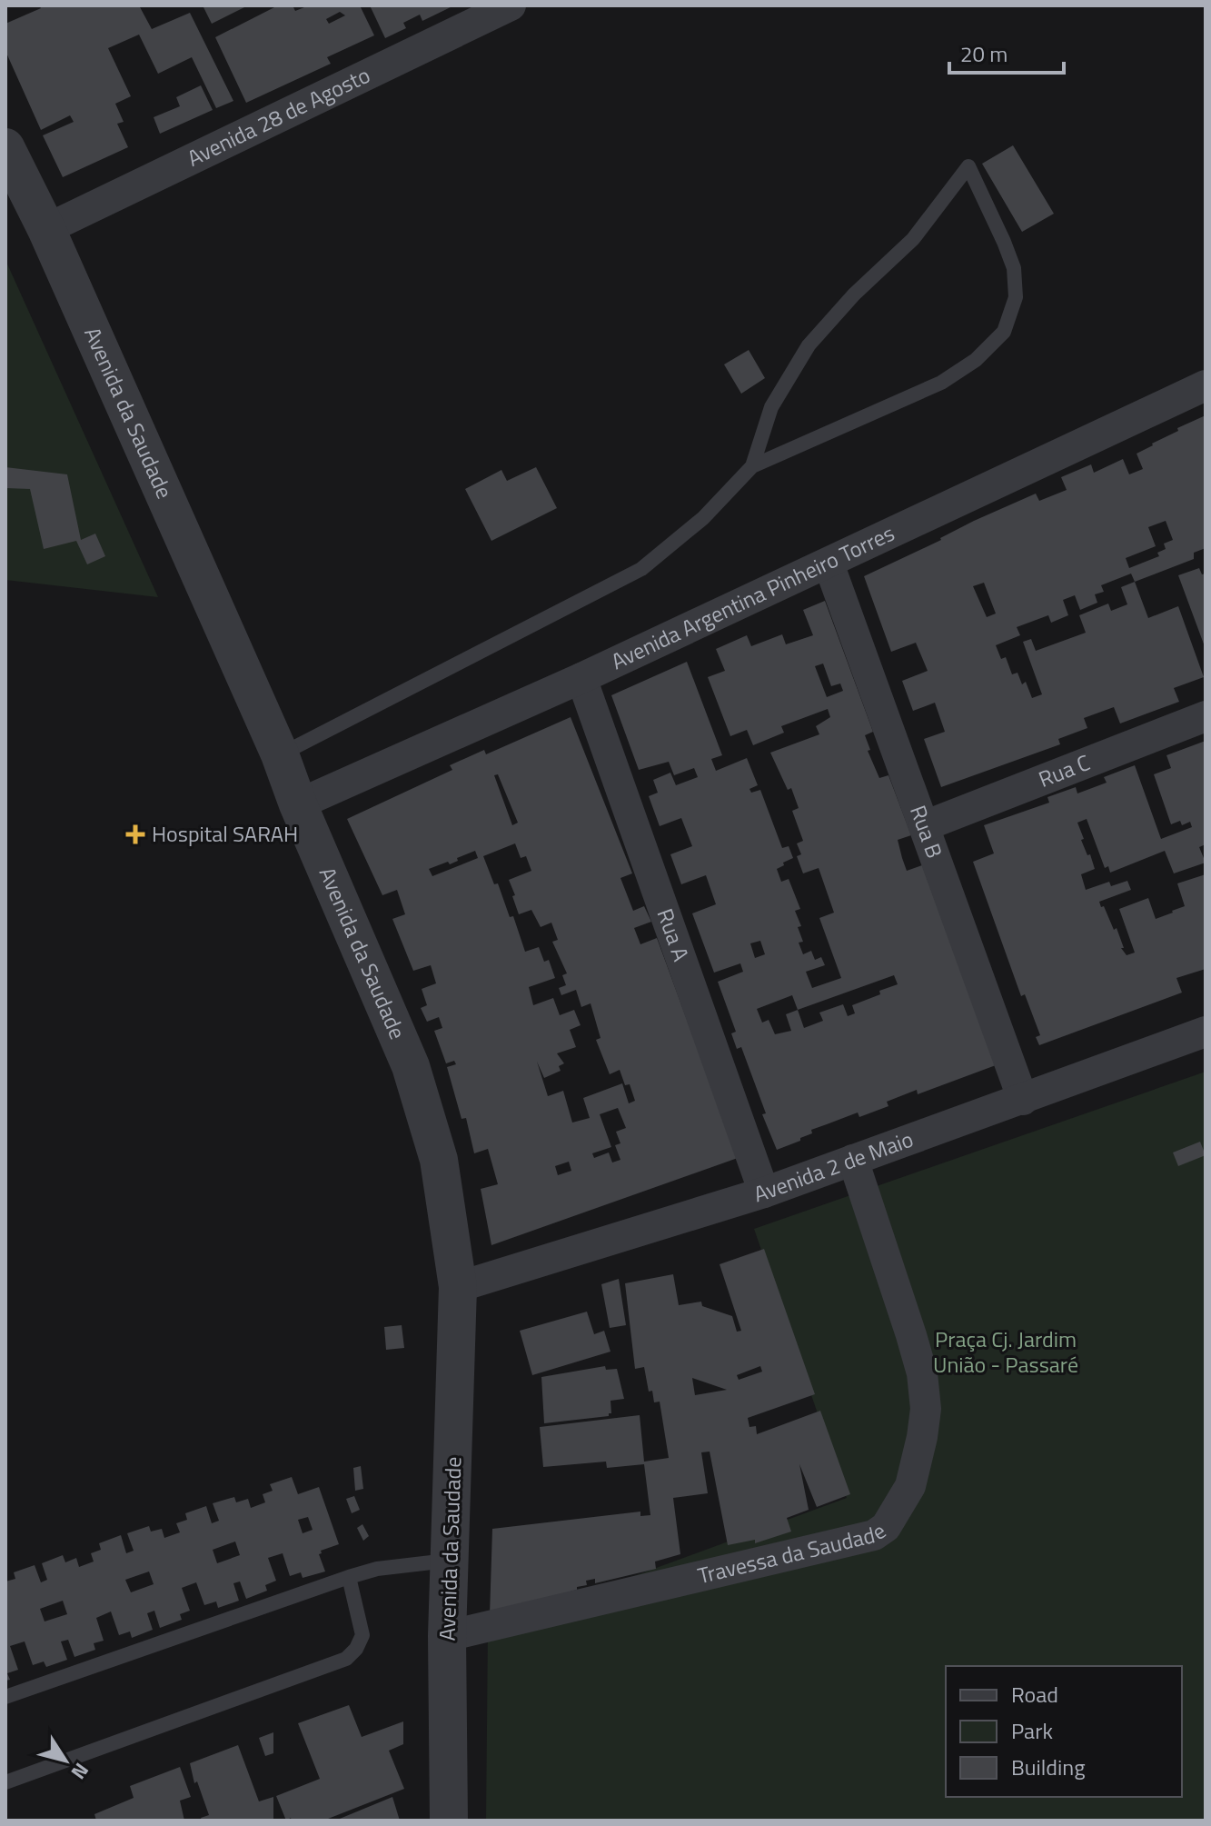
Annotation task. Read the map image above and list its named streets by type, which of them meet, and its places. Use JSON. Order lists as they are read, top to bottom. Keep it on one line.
{"streets":{"street":["Avenida 28 de Agosto","Avenida da Saudade","Avenida Argentina Pinheiro Torres","Rua C","Rua B","Rua A","Avenida 2 de Maio","Travessa da Saudade"]},"crossings":[["Avenida 28 de Agosto","Avenida da Saudade"],["Avenida da Saudade","Avenida Argentina Pinheiro Torres"],["Avenida da Saudade","Avenida 2 de Maio"],["Avenida da Saudade","Travessa da Saudade"],["Avenida Argentina Pinheiro Torres","Rua B"],["Avenida Argentina Pinheiro Torres","Rua A"],["Rua C","Rua B"],["Rua B","Avenida 2 de Maio"],["Rua A","Avenida 2 de Maio"],["Avenida 2 de Maio","Travessa da Saudade"]],"parks":["Praça Cj. Jardim União - Passaré"],"places":{"health":["Hospital SARAH"]},"legend":["Road","Park","Building"],"scale_bar":"20 m","north":"bottom right"}
